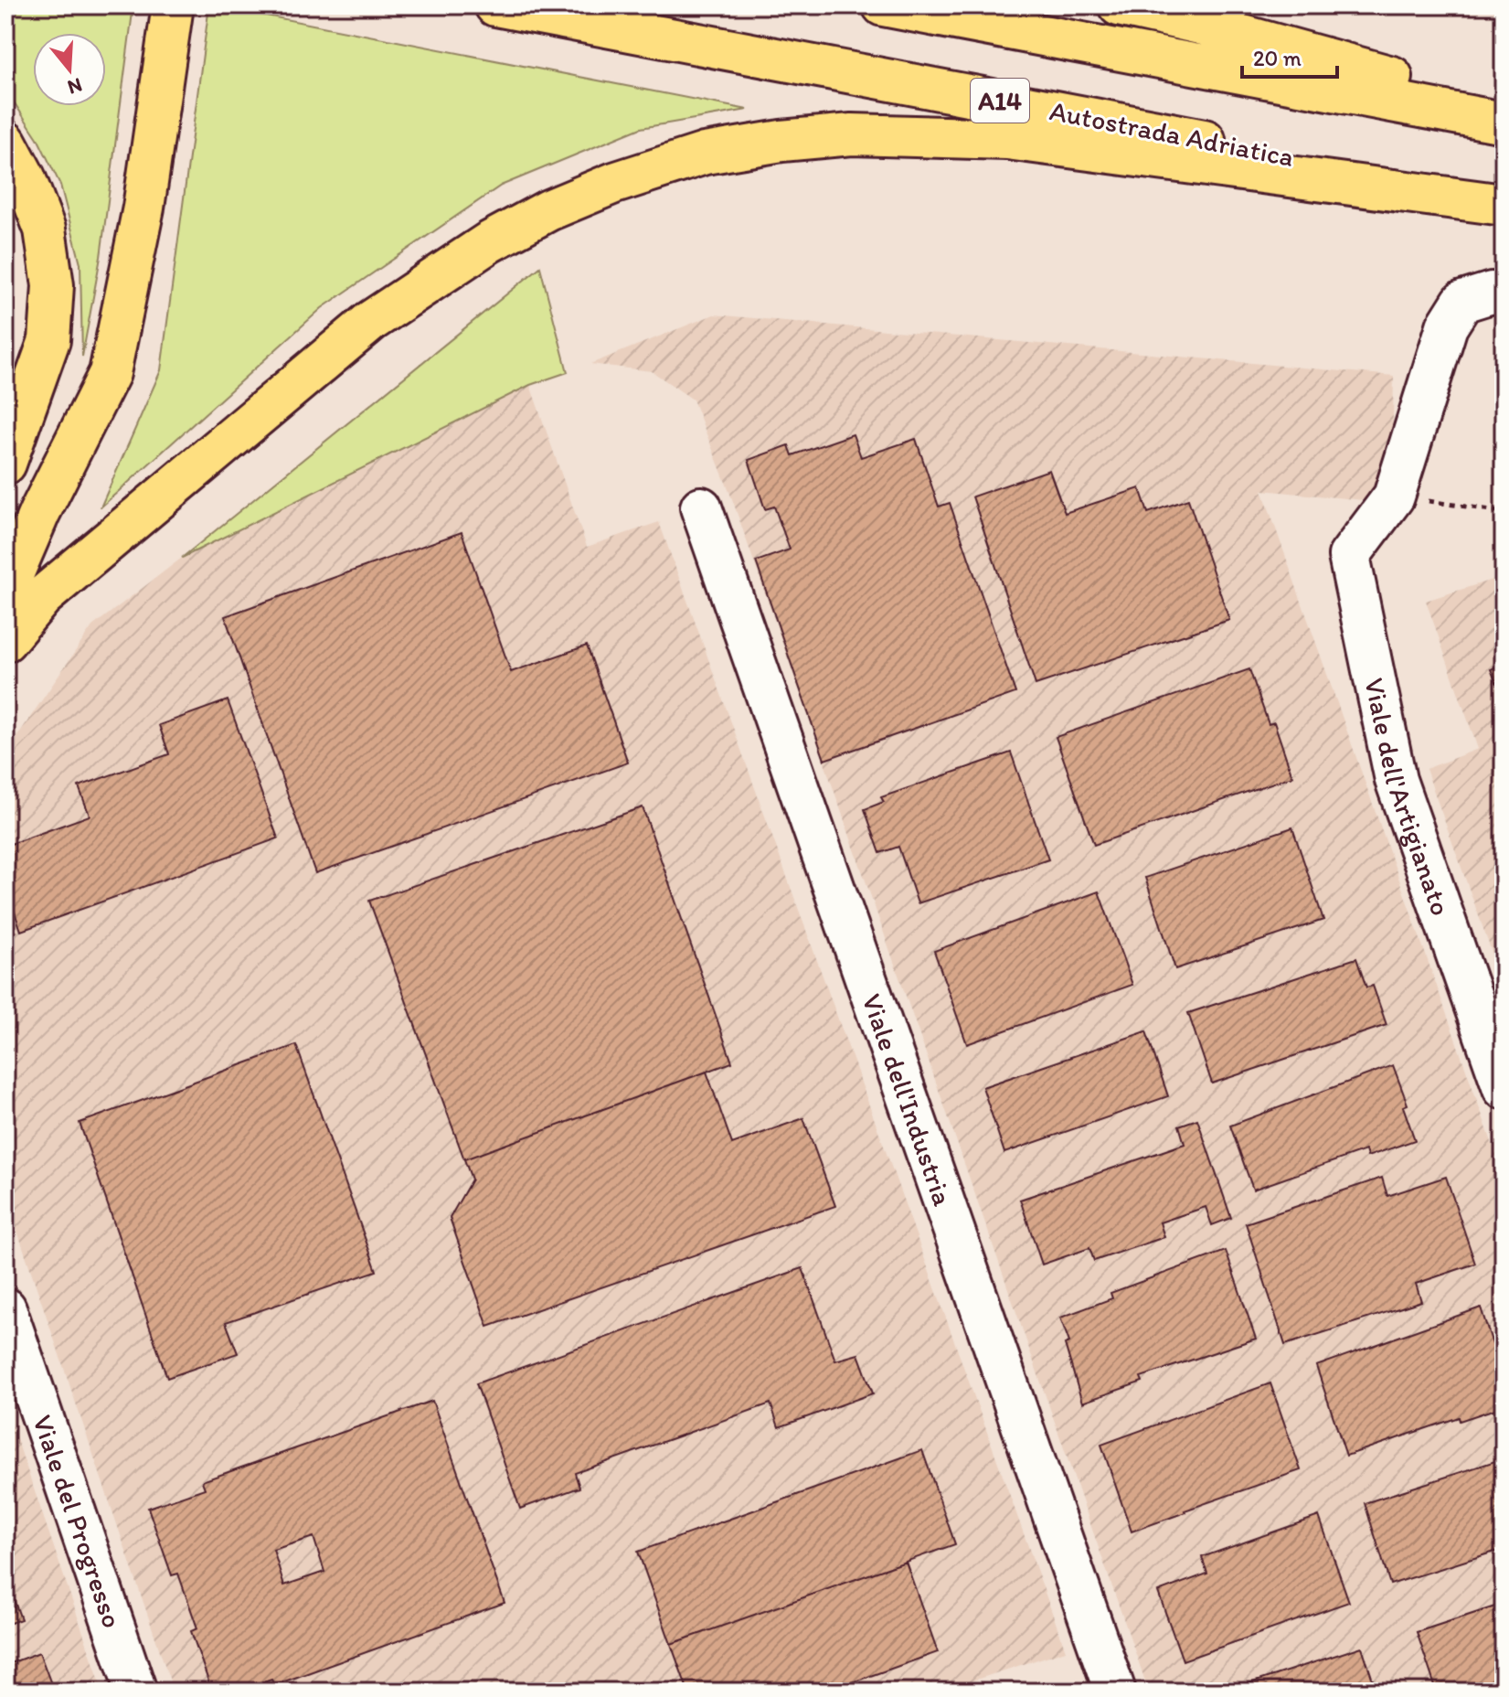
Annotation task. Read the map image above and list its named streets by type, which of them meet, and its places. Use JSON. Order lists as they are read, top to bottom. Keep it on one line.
{"streets":{"highway":["A14","Autostrada Adriatica"],"street":["Viale dell'Artigianato","Viale dell'Industria","Viale del Progresso"]},"scale_bar":"20 m","north":"bottom"}
